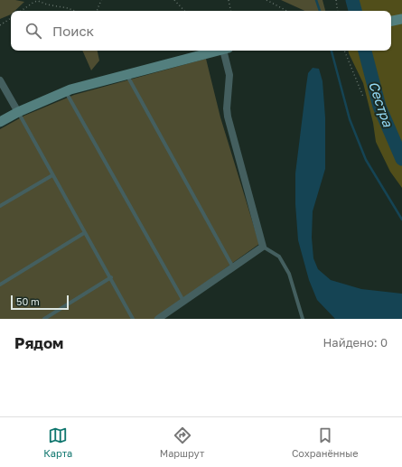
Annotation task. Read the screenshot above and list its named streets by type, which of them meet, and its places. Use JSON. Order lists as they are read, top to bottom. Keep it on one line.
{"water":["Сестра"],"scale_bar":"50 m","page":{"search":"Поиск","scale":"50 m","heading":["Рядом","Найдено: 0"],"nav":["Карта","Маршрут","Сохранённые"]}}
